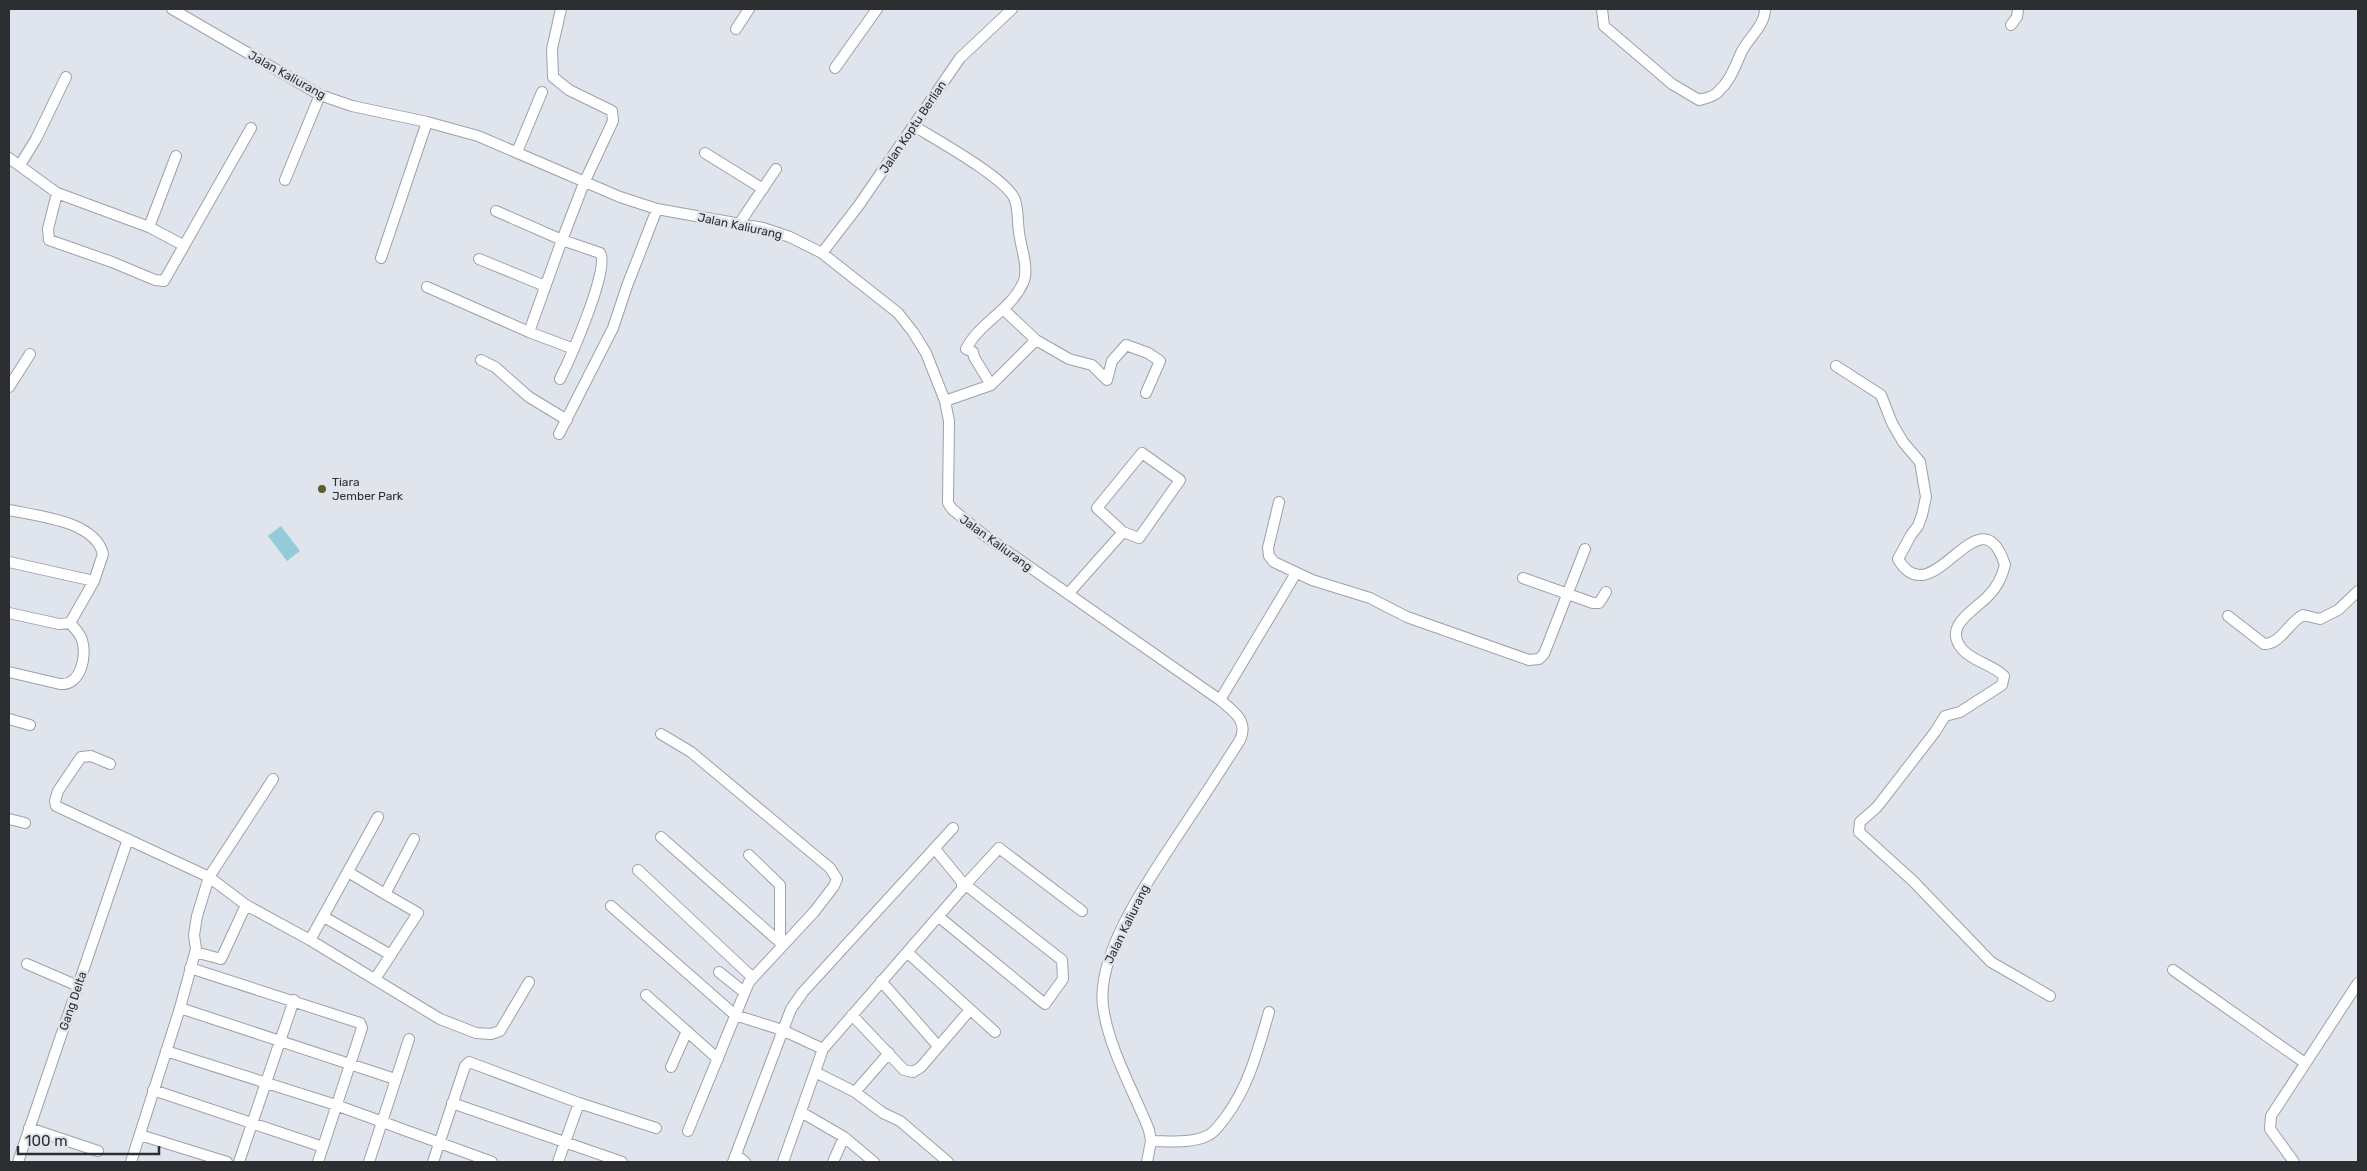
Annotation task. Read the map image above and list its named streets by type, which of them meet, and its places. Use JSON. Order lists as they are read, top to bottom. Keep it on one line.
{"streets":{"street":["Jalan Kaliurang","Jalan Koptu Berlian","Gang Delta"]},"crossings":[["Jalan Kaliurang","Jalan Koptu Berlian"]],"places":["Tiara Jember Park"],"scale_bar":"100 m"}
